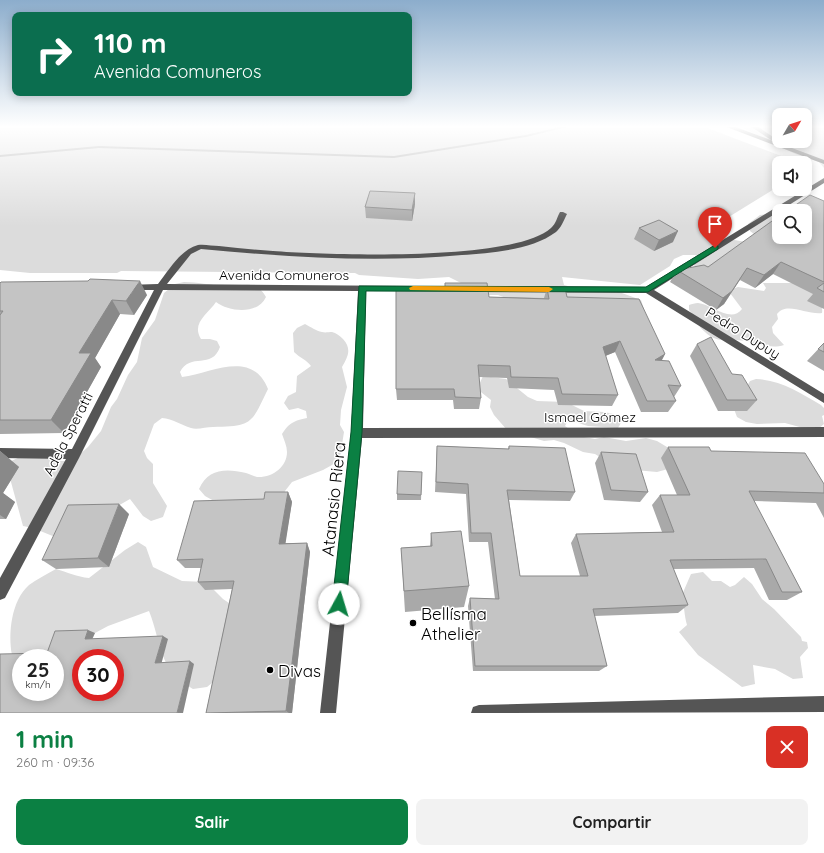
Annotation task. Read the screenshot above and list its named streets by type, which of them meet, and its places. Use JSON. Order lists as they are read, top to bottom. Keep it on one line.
{"streets":{"street":["Avenida Comuneros","Pedro Dupuy","Ismael Gómez","Adela Speratti","Atanasio Riera"]},"crossings":[["Avenida Comuneros","Adela Speratti"],["Avenida Comuneros","Atanasio Riera"],["Ismael Gómez","Atanasio Riera"]],"places":["Bellísma Athelier","Divas"],"north":"top right","page":{"turn":["110 m","Avenida Comuneros"],"speed":"25 km/h","limit":"30","heading":["1 min","260 m · 09:36"],"buttons":["Salir","Compartir"]}}
